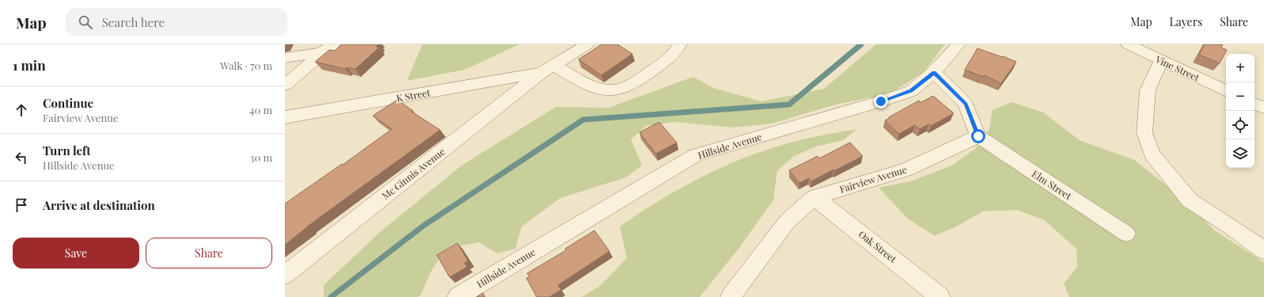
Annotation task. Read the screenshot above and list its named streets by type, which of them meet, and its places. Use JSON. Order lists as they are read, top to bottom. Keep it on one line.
{"streets":{"street":["Vine Street","K Street","Hillside Avenue","Mc Ginnis Avenue","Fairview Avenue","Elm Street","Oak Street"]},"crossings":[["K Street","Mc Ginnis Avenue"],["Fairview Avenue","Elm Street"],["Fairview Avenue","Oak Street"]],"page":{"header":"Map","search":"Search here","nav":["Map","Layers","Share"],"heading":["1 min","Walk · 70 m"],"map_buttons":["+","−"],"list":[["Continue","Fairview Avenue","40 m"],["Turn left","Hillside Avenue","30 m"],"Arrive at destination"],"buttons":["Save","Share"]}}
